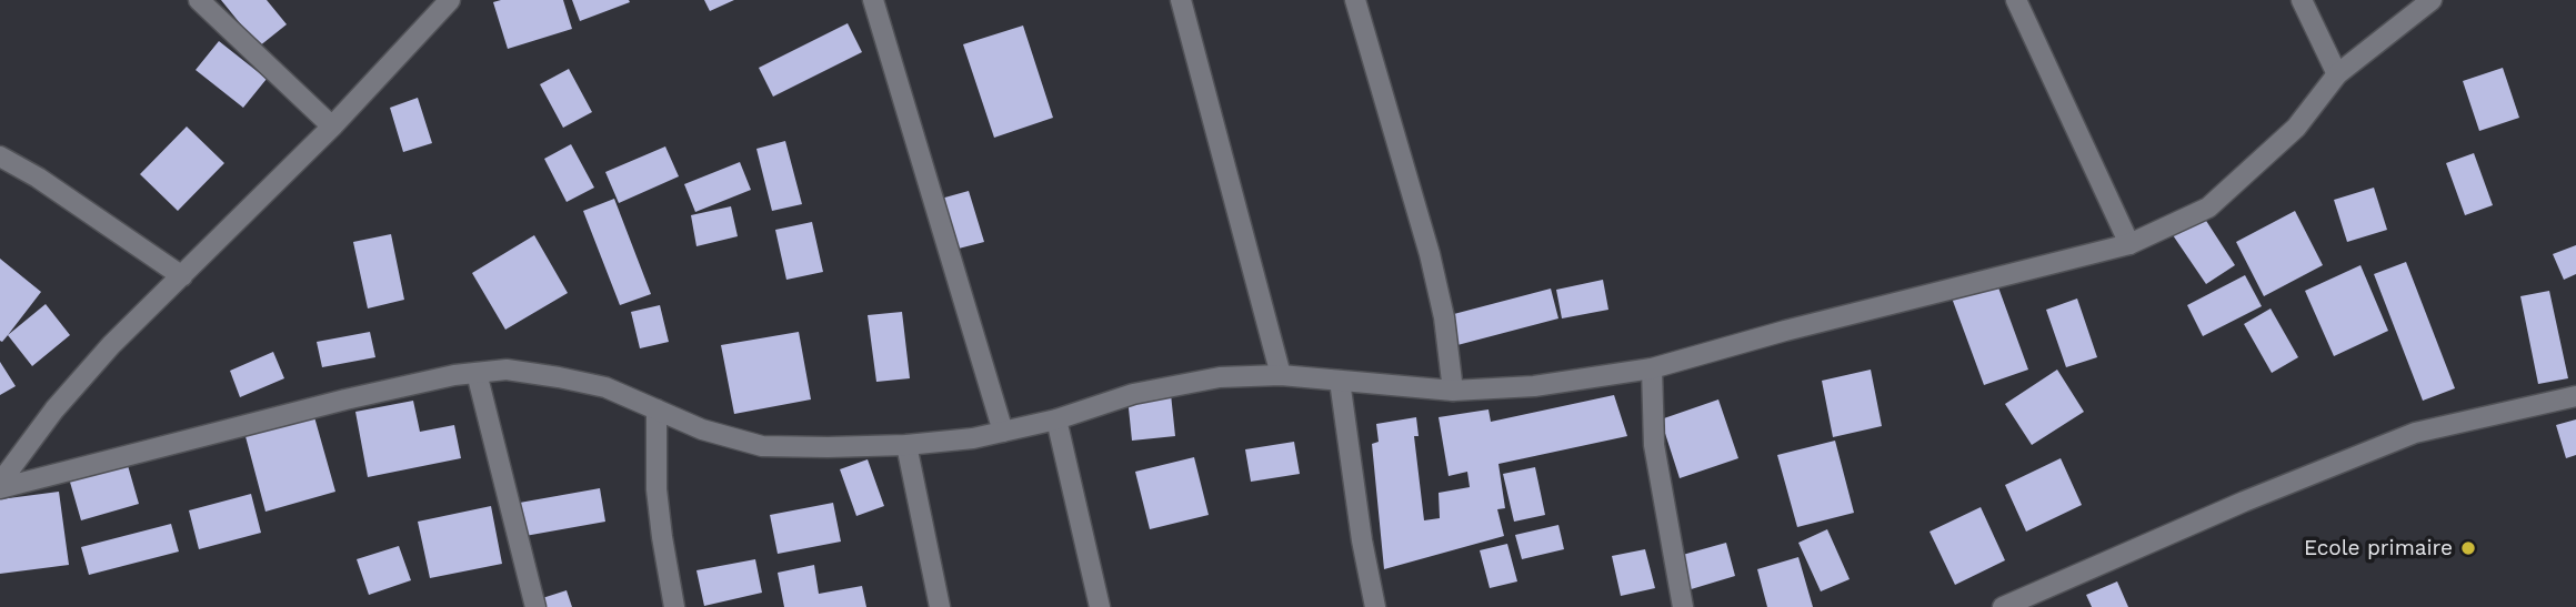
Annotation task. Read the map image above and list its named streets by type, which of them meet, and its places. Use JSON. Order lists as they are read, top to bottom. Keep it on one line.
{"places":["Ecole primaire"]}
